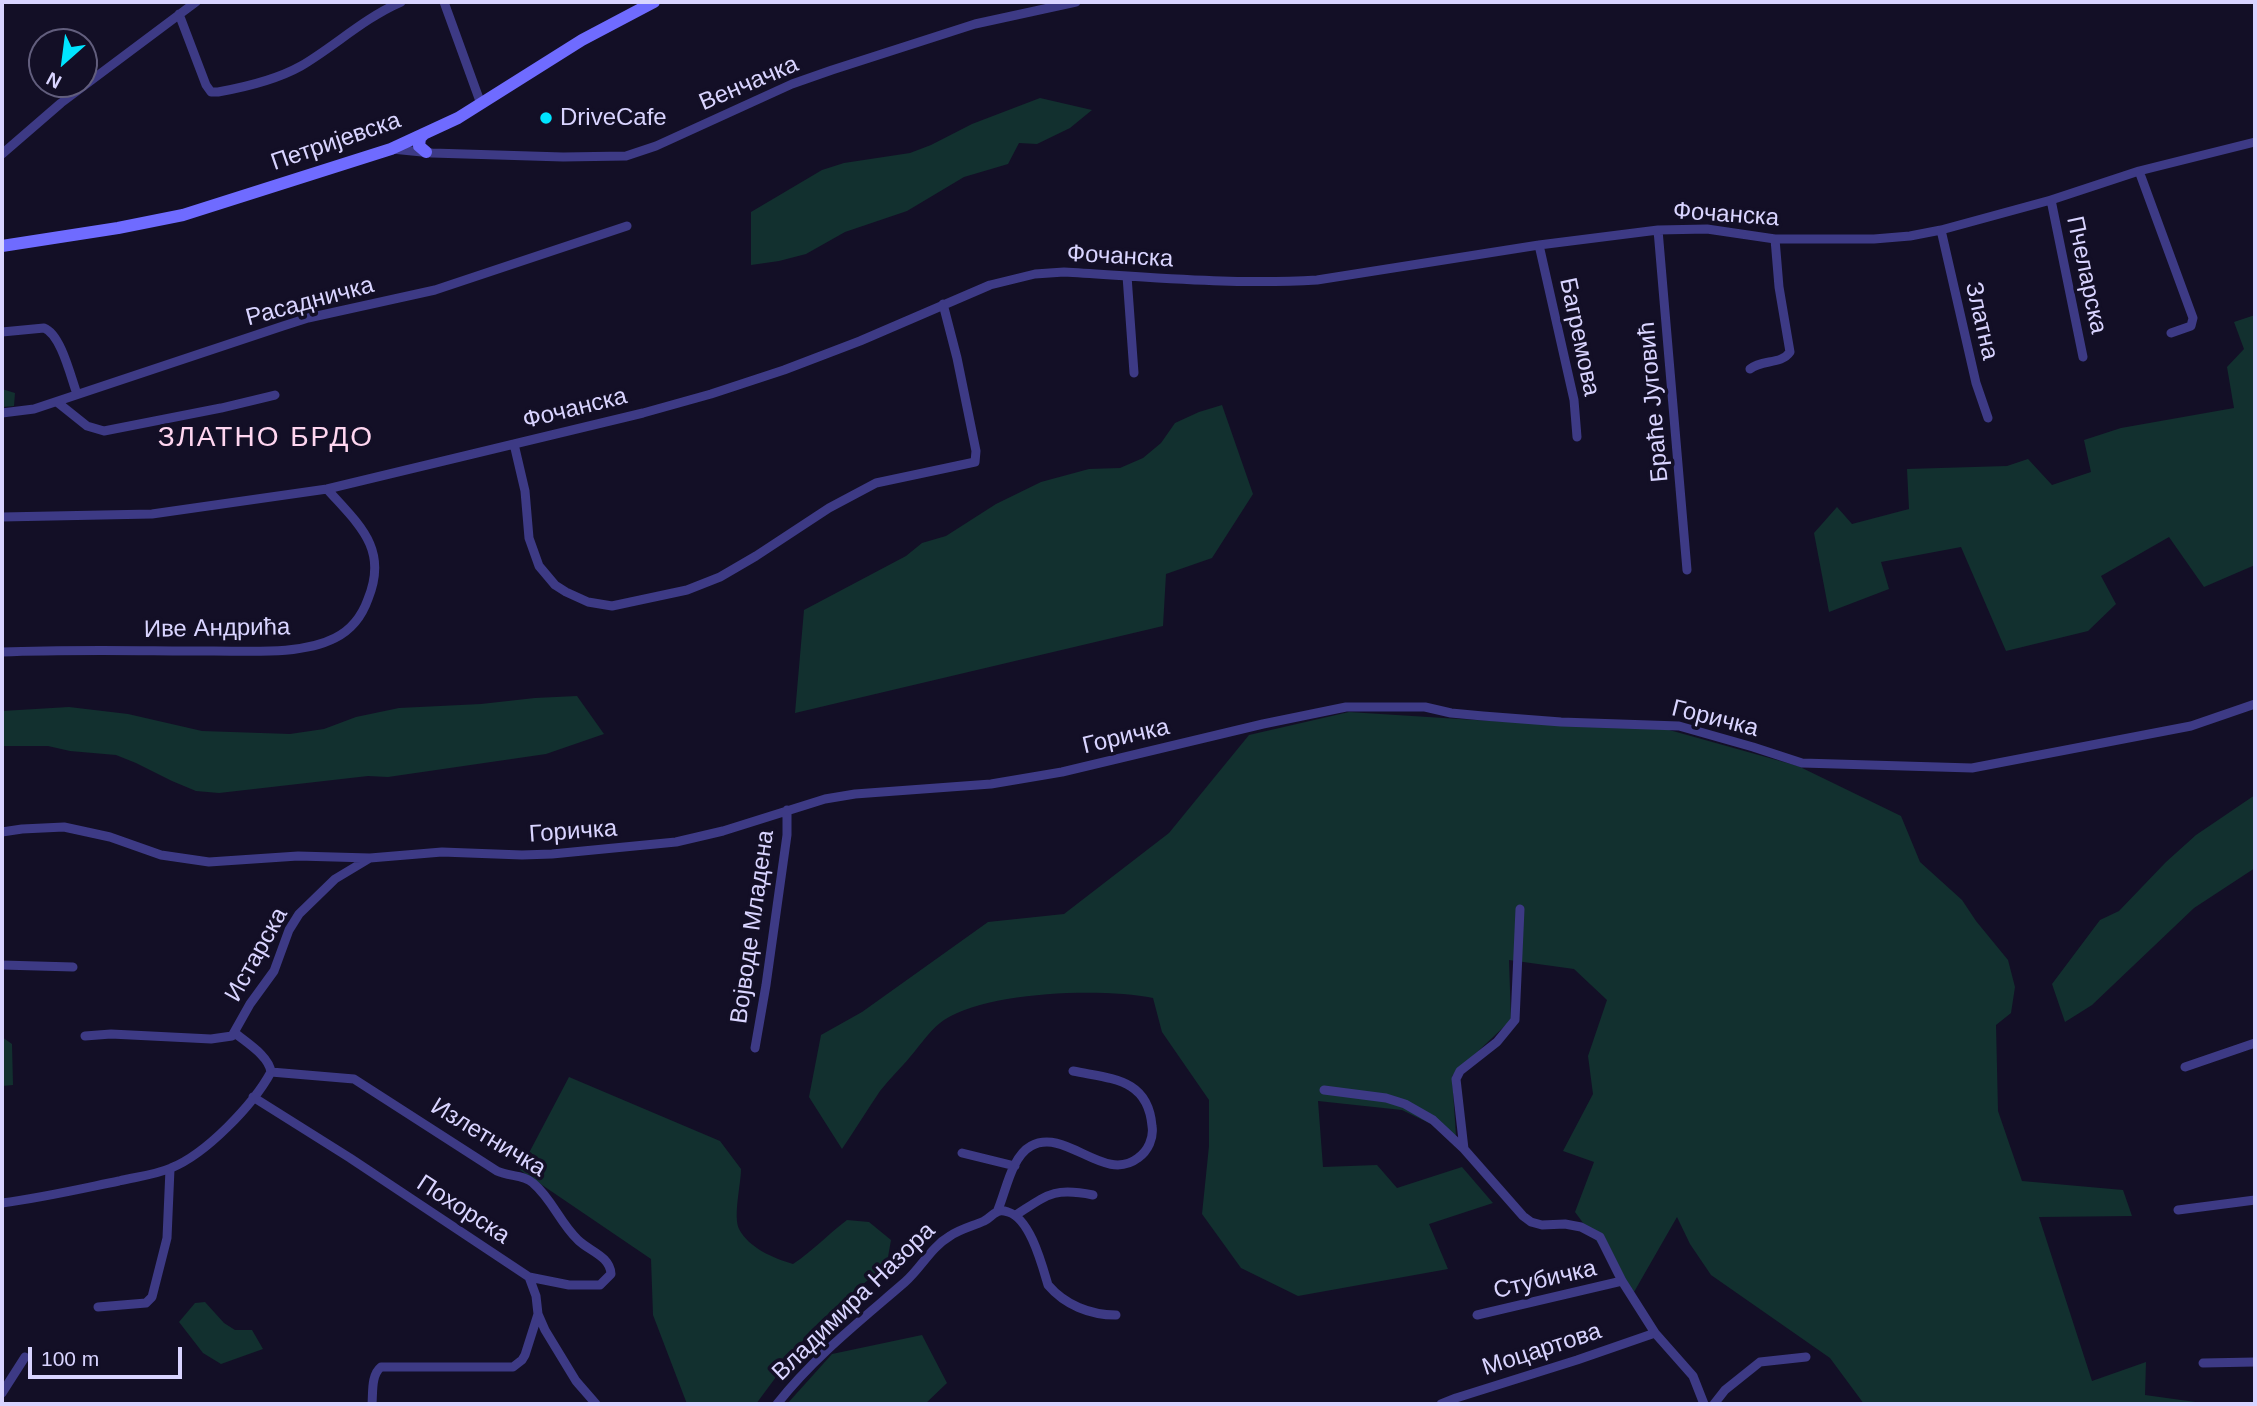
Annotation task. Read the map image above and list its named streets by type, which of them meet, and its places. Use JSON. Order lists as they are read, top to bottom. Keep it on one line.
{"streets":{"main road":["Петријевска"],"street":["Венчачка","Фочанска","Пчеларска","Расадничка","Златна","Багремова","Браће Југовић","Иве Андрића","Горичка","Војводе Младена","Истарска","Излетничка","Похорска","Стубичка","Владимира Назора","Моцартова"]},"crossings":[["Венчачка","Петријевска"],["Фочанска","Пчеларска"],["Фочанска","Златна"],["Фочанска","Багремова"],["Фочанска","Браће Југовић"],["Фочанска","Иве Андрића"],["Горичка","Војводе Младена"],["Горичка","Истарска"],["Излетничка","Похорска"]],"districts":["ЗЛАТНО БРДО"],"places":["DriveCafe"],"scale_bar":"100 m","north":"bottom left"}
